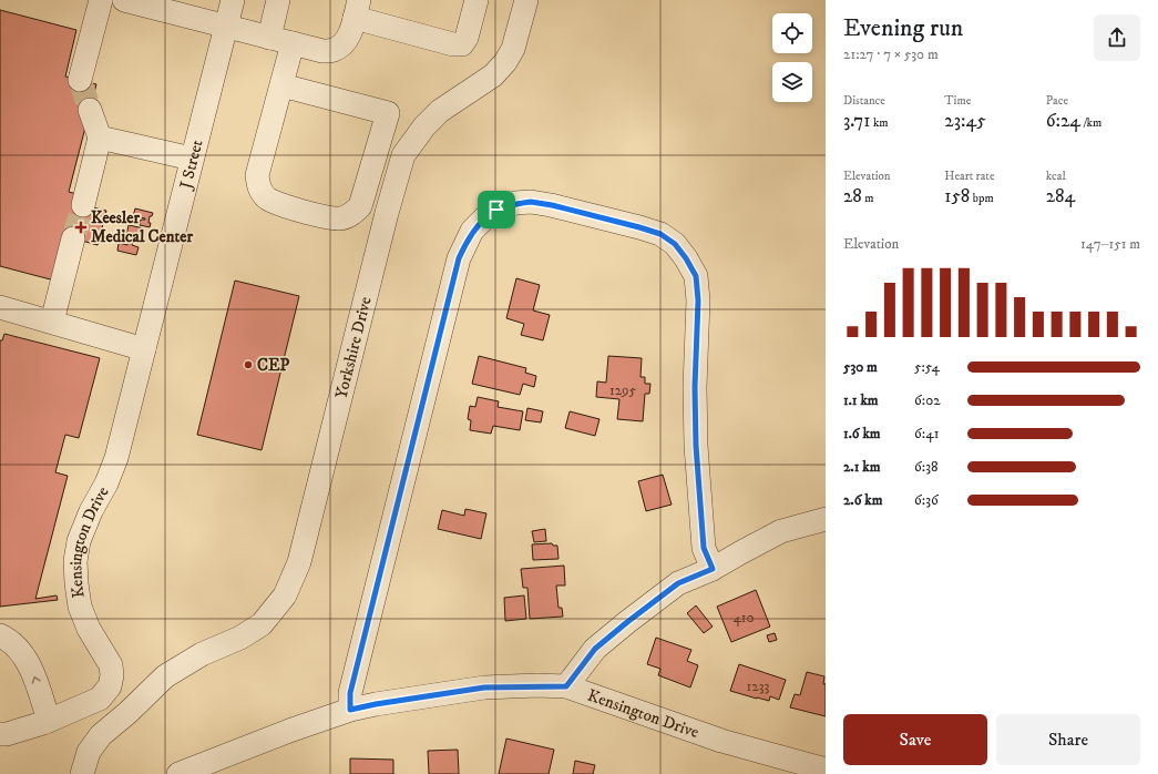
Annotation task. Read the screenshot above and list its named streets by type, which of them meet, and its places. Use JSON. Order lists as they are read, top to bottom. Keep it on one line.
{"streets":{"street":["J Street","Yorkshire Drive","Kensington Drive"]},"crossings":[["J Street","Kensington Drive"]],"places":{"health":["Keesler Medical Center"],"other":["CEP"]},"house_numbers":["1295","410","1233"],"page":{"heading":["Evening run","21:27 · 7 × 530 m"],"stats":[["Distance","3.71 km"],["Time","23:45"],["Pace","6:24 /km"],["Elevation","28 m"],["Heart rate","158 bpm"],["kcal","284"]],"chart":["Elevation","147–151 m"],"list":[{"name":"530 m","note":"5:54"},{"name":"1.1 km","note":"6:02"},{"name":"1.6 km","note":"6:41"},{"name":"2.1 km","note":"6:38"},{"name":"2.6 km","note":"6:36"}],"buttons":["Save","Share"]}}
